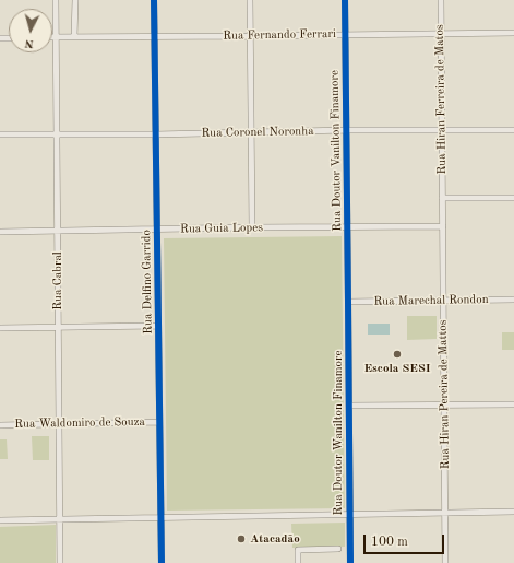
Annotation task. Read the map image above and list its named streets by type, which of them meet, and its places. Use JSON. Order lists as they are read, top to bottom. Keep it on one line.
{"streets":{"street":["Rua Fernando Ferrari","Rua Hiran Ferreira de Matos","Rua Coronel Noronha","Rua Doutor Vanilton Finamore","Rua Guia Lopes","Rua Cabral","Rua Delfino Garrido","Rua Marechal Rondon","Rua Hiran Pereira de Mattos","Rua Waldomiro de Souza","Rua Doutor Wanilton Finamore"]},"crossings":[["Rua Fernando Ferrari","Rua Hiran Ferreira de Matos"],["Rua Fernando Ferrari","Rua Doutor Vanilton Finamore"],["Rua Fernando Ferrari","Rua Cabral"],["Rua Fernando Ferrari","Rua Delfino Garrido"],["Rua Hiran Ferreira de Matos","Rua Coronel Noronha"],["Rua Hiran Ferreira de Matos","Rua Guia Lopes"],["Rua Hiran Ferreira de Matos","Rua Hiran Pereira de Mattos"],["Rua Coronel Noronha","Rua Doutor Vanilton Finamore"],["Rua Coronel Noronha","Rua Cabral"],["Rua Coronel Noronha","Rua Delfino Garrido"],["Rua Doutor Vanilton Finamore","Rua Guia Lopes"],["Rua Doutor Vanilton Finamore","Rua Marechal Rondon"],["Rua Doutor Vanilton Finamore","Rua Doutor Wanilton Finamore"],["Rua Guia Lopes","Rua Cabral"],["Rua Guia Lopes","Rua Delfino Garrido"],["Rua Guia Lopes","Rua Hiran Pereira de Mattos"],["Rua Cabral","Rua Waldomiro de Souza"],["Rua Delfino Garrido","Rua Waldomiro de Souza"],["Rua Marechal Rondon","Rua Hiran Pereira de Mattos"],["Rua Marechal Rondon","Rua Doutor Wanilton Finamore"]],"places":["Escola SESI","Atacadão"],"scale_bar":"100 m","north":"bottom"}
